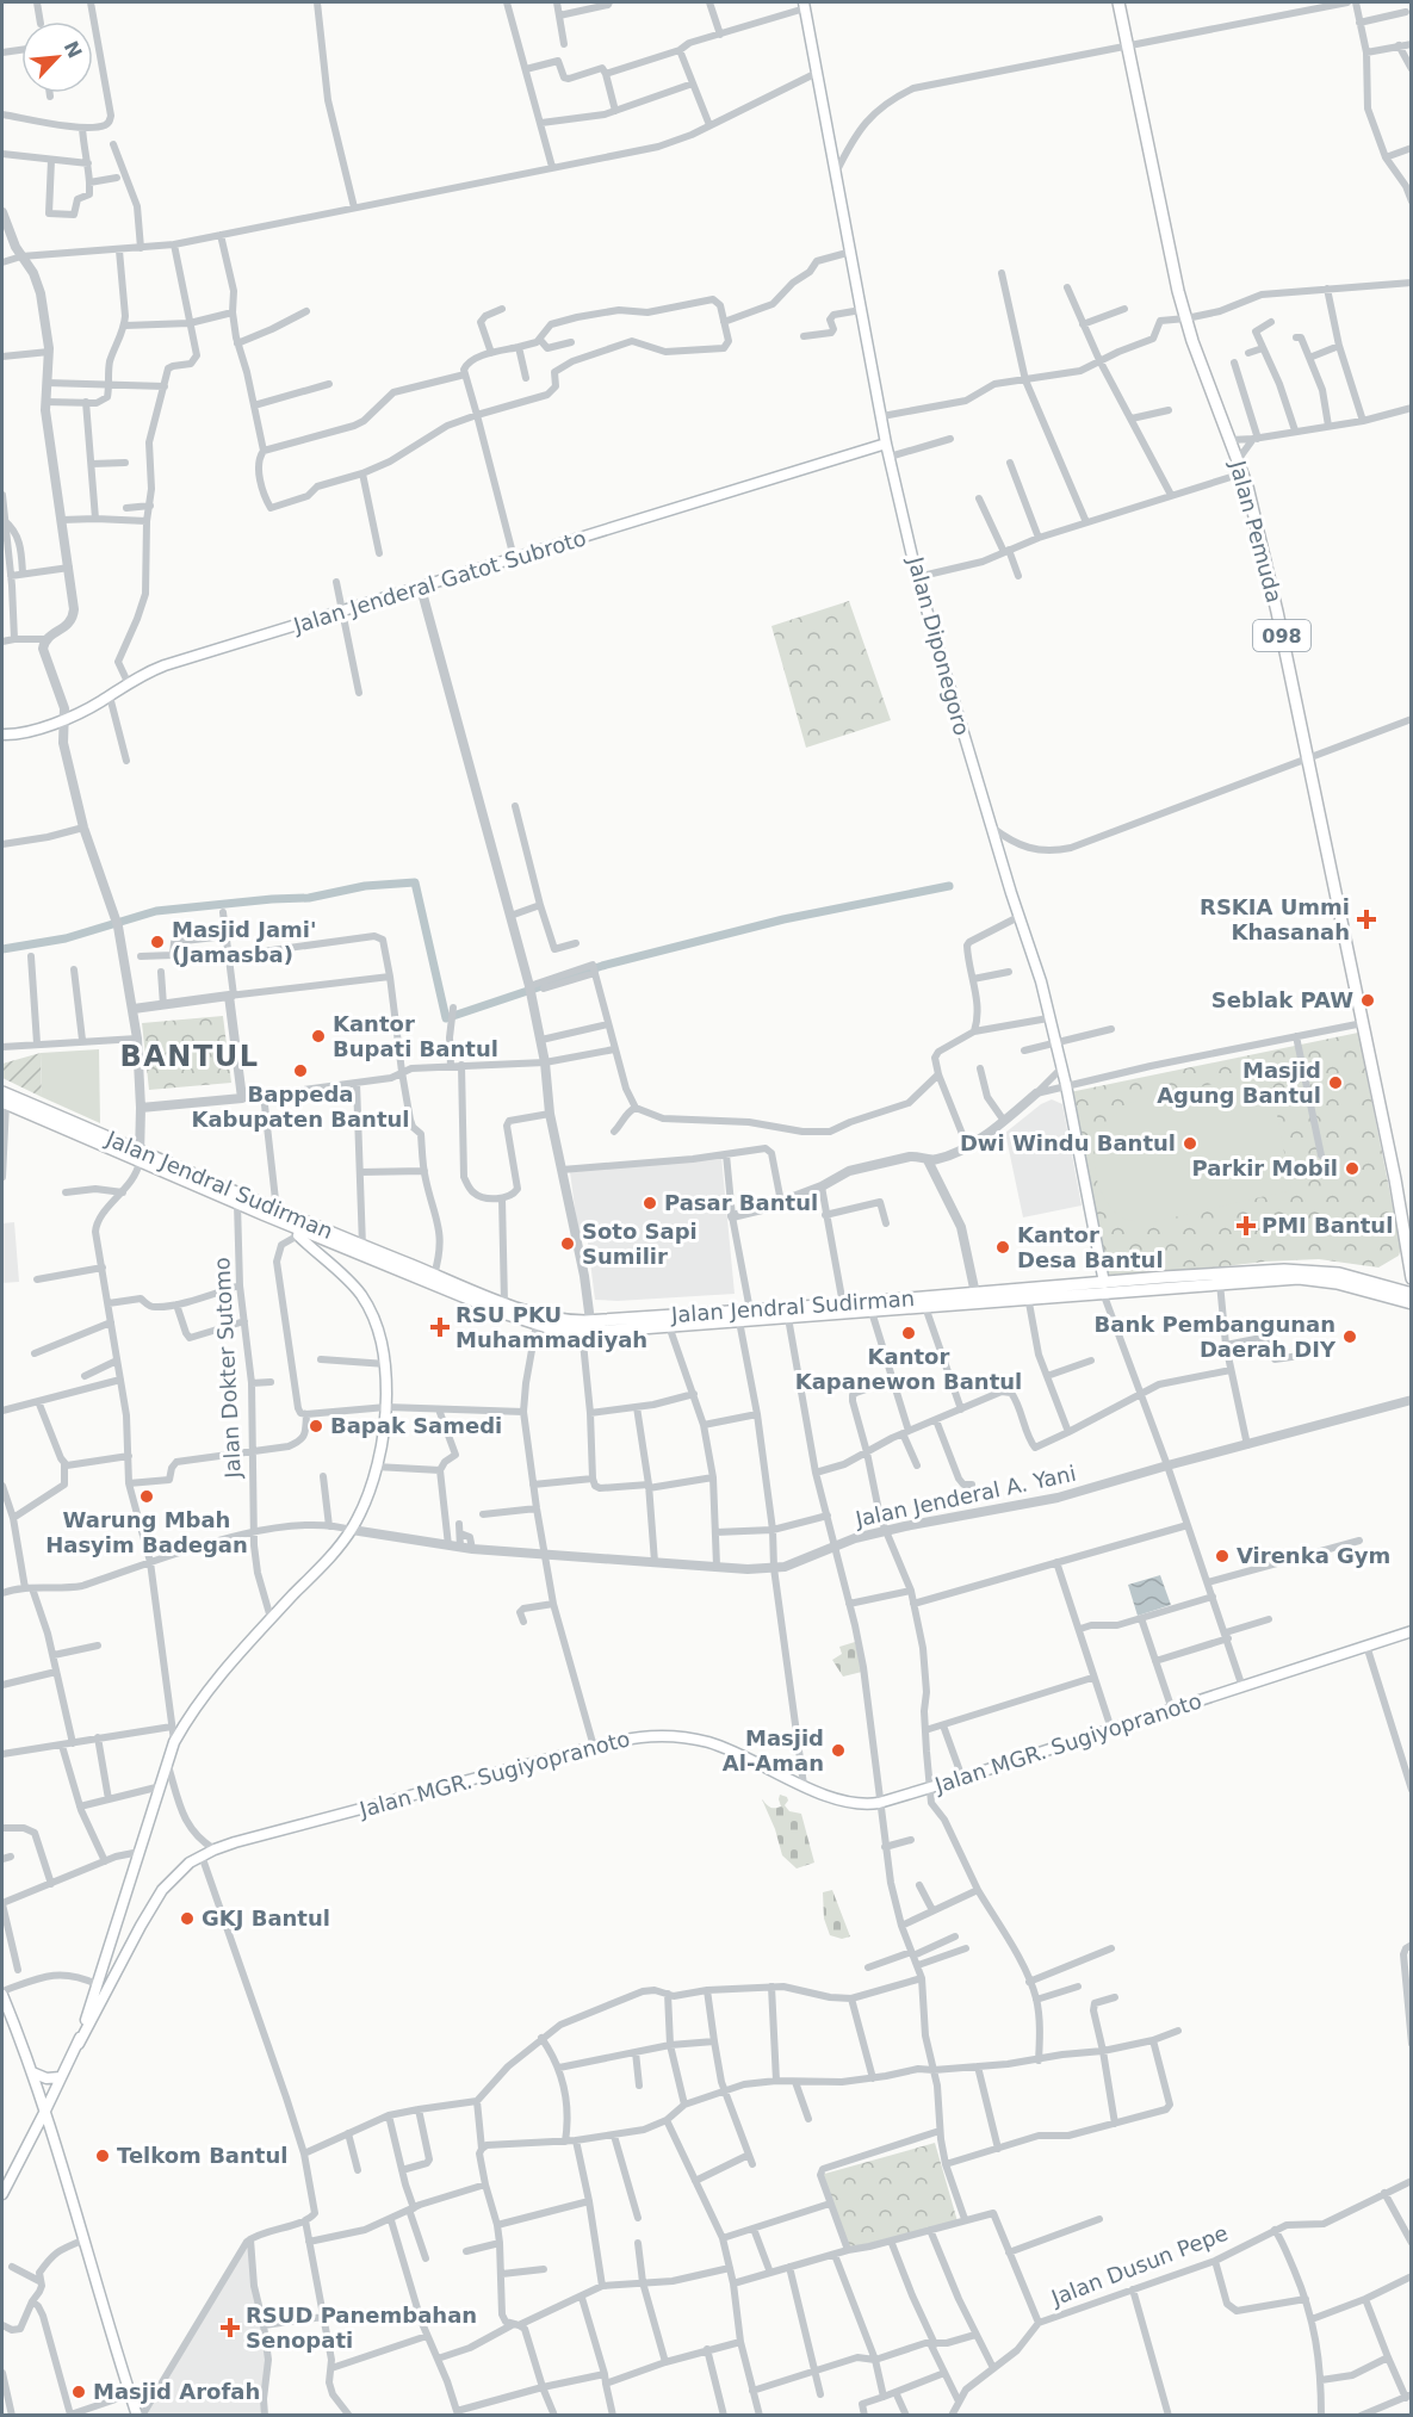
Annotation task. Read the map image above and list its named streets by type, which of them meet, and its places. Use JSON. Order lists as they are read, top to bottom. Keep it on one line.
{"streets":{"main road":["Jalan Pemuda","Jalan Jenderal Gatot Subroto","098","Jalan Diponegoro","Jalan Jendral Sudirman","Jalan MGR. Sugiyopranoto"],"street":["Jalan Dokter Sutomo","Jalan Jenderal A. Yani","Jalan Dusun Pepe"]},"crossings":[["Jalan Jenderal Gatot Subroto","Jalan Diponegoro"],["Jalan Diponegoro","Jalan Jendral Sudirman"],["Jalan Jendral Sudirman","Jalan Dokter Sutomo"]],"districts":["BANTUL"],"places":{"health":["RSKIA Ummi Khasanah","PMI Bantul","RSU PKU Muhammadiyah","RSUD Panembahan Senopati"],"other":["Masjid Jami' (Jamasba)","Seblak PAW","Kantor Bupati Bantul","Bappeda Kabupaten Bantul","Masjid Agung Bantul","Dwi Windu Bantul","Parkir Mobil","Pasar Bantul","Soto Sapi Sumilir","Kantor Desa Bantul","Kantor Kapanewon Bantul","Bank Pembangunan Daerah DIY","Bapak Samedi","Warung Mbah Hasyim Badegan","Virenka Gym","Masjid Al-Aman","GKJ Bantul","Telkom Bantul","Masjid Arofah"]},"north":"top right"}
